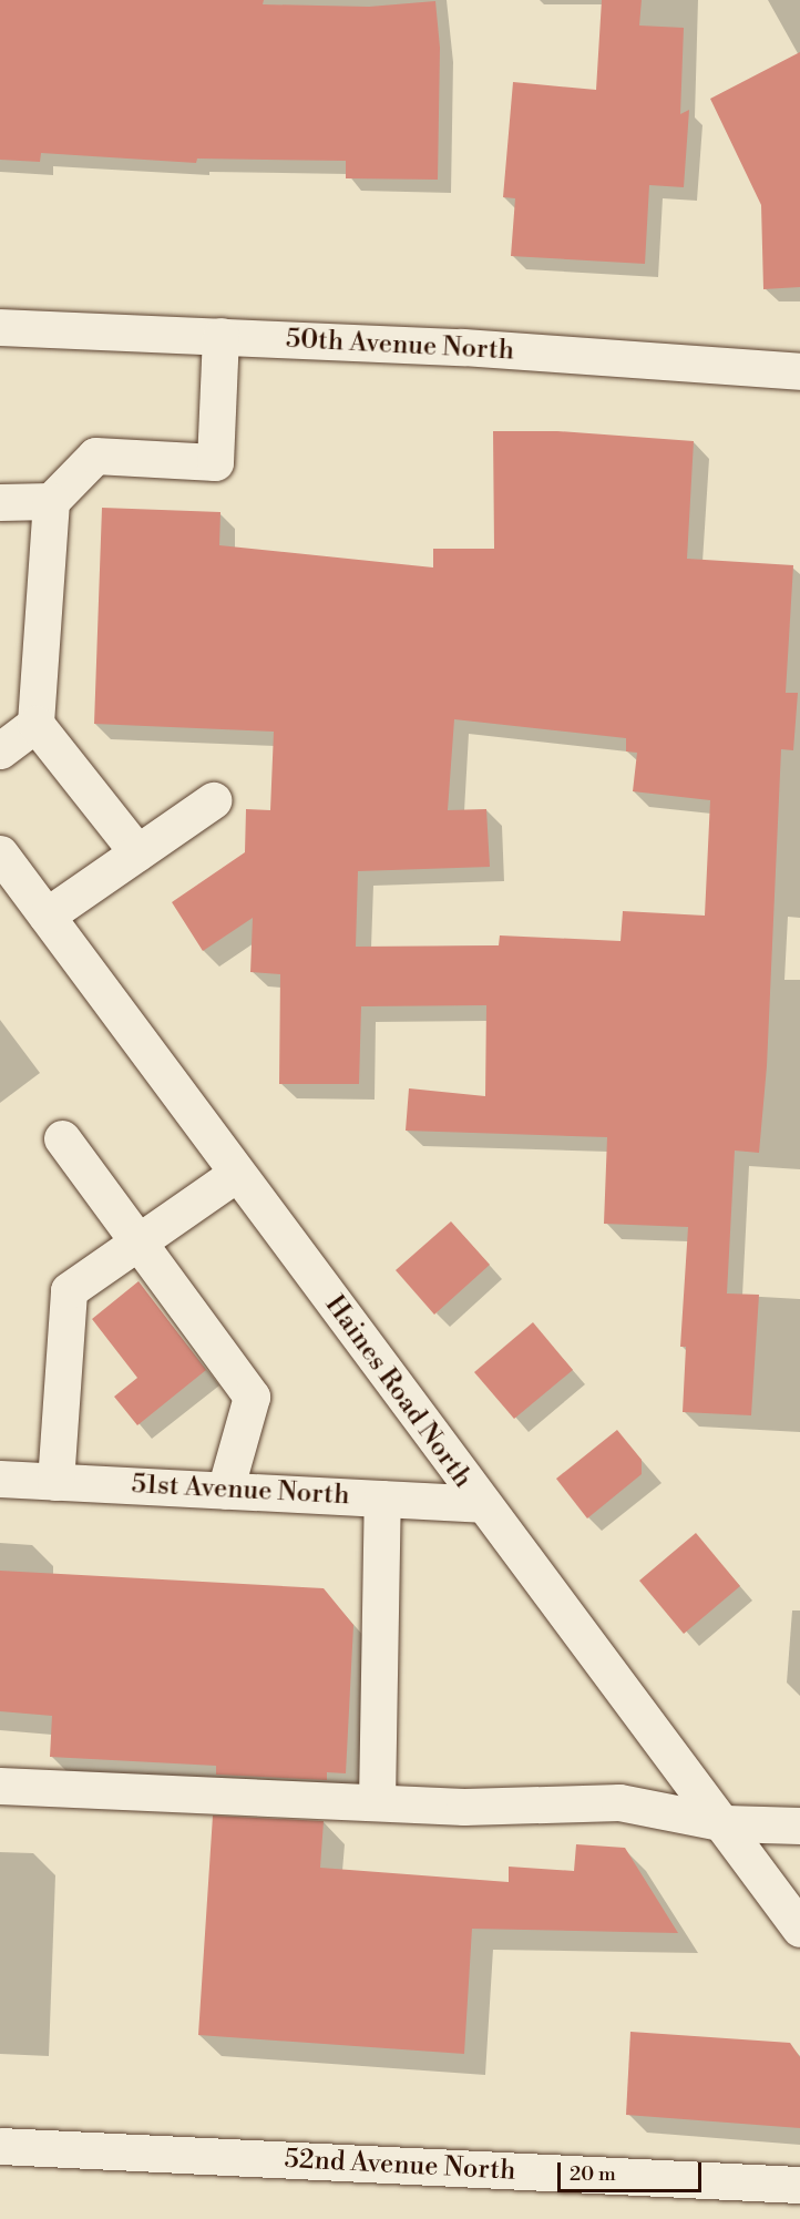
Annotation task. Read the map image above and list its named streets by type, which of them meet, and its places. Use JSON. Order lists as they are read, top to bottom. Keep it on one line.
{"streets":{"street":["50th Avenue North","Haines Road North","51st Avenue North","52nd Avenue North"]},"crossings":[["Haines Road North","51st Avenue North"]],"scale_bar":"20 m"}
